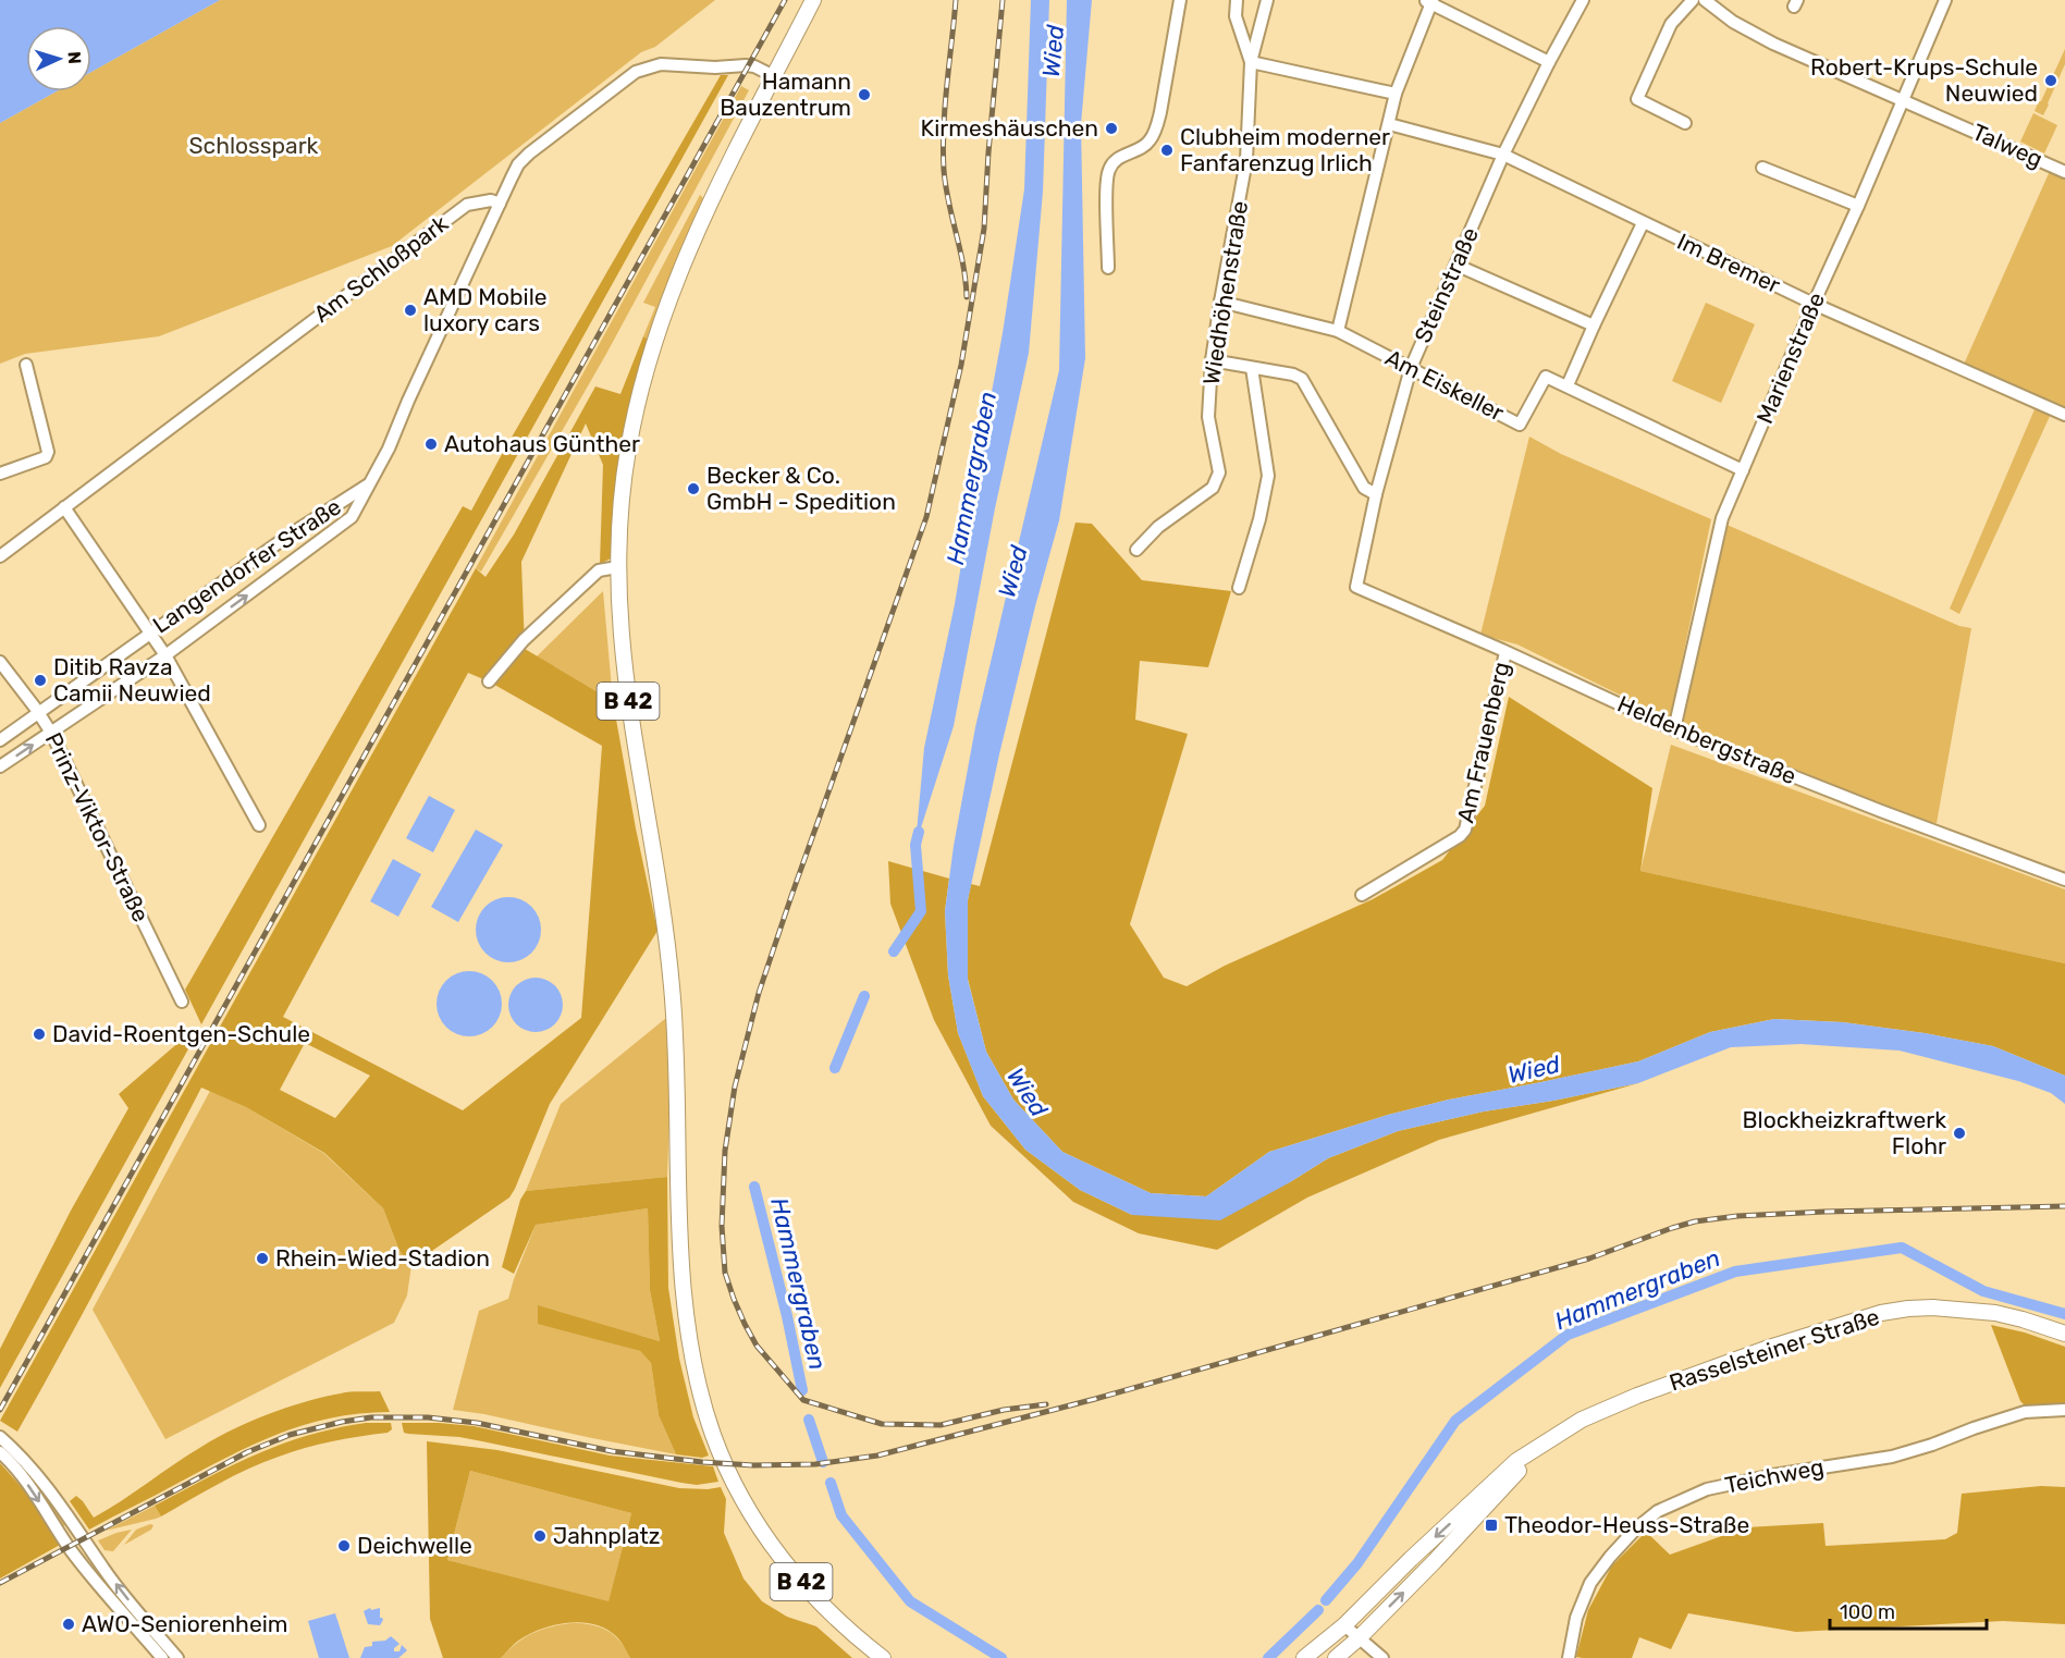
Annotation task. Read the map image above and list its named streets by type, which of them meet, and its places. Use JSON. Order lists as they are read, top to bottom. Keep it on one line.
{"streets":{"main road":["B 42","Rasselsteiner Straße"],"street":["Talweg","Im Bremer","Am Schloßpark","Steinstraße","Wiedhöhenstraße","Marienstraße","Am Eiskeller","Langendorfer Straße","Heldenbergstraße","Am Frauenberg","Prinz-Viktor-Straße","Teichweg"]},"crossings":[["Talweg","Marienstraße"],["Im Bremer","Steinstraße"],["Im Bremer","Marienstraße"],["Am Schloßpark","Langendorfer Straße"],["Steinstraße","Am Eiskeller"],["Steinstraße","Heldenbergstraße"],["Wiedhöhenstraße","Am Eiskeller"],["Marienstraße","Am Eiskeller"],["Marienstraße","Heldenbergstraße"],["Langendorfer Straße","Prinz-Viktor-Straße"],["Heldenbergstraße","Am Frauenberg"]],"water":["Wied","Hammergraben"],"parks":["Schlosspark"],"places":{"other":["Robert-Krups-Schule Neuwied","Hamann Bauzentrum","Kirmeshäuschen","Clubheim moderner Fanfarenzug Irlich","AMD Mobile luxory cars","Autohaus Günther","Becker & Co. GmbH - Spedition","Ditib Ravza Camii Neuwied","David-Roentgen-Schule","Blockheizkraftwerk Flohr","Rhein-Wied-Stadion","Jahnplatz","Deichwelle","AWO-Seniorenheim"],"transit":["Theodor-Heuss-Straße"]},"scale_bar":"100 m","north":"right"}
